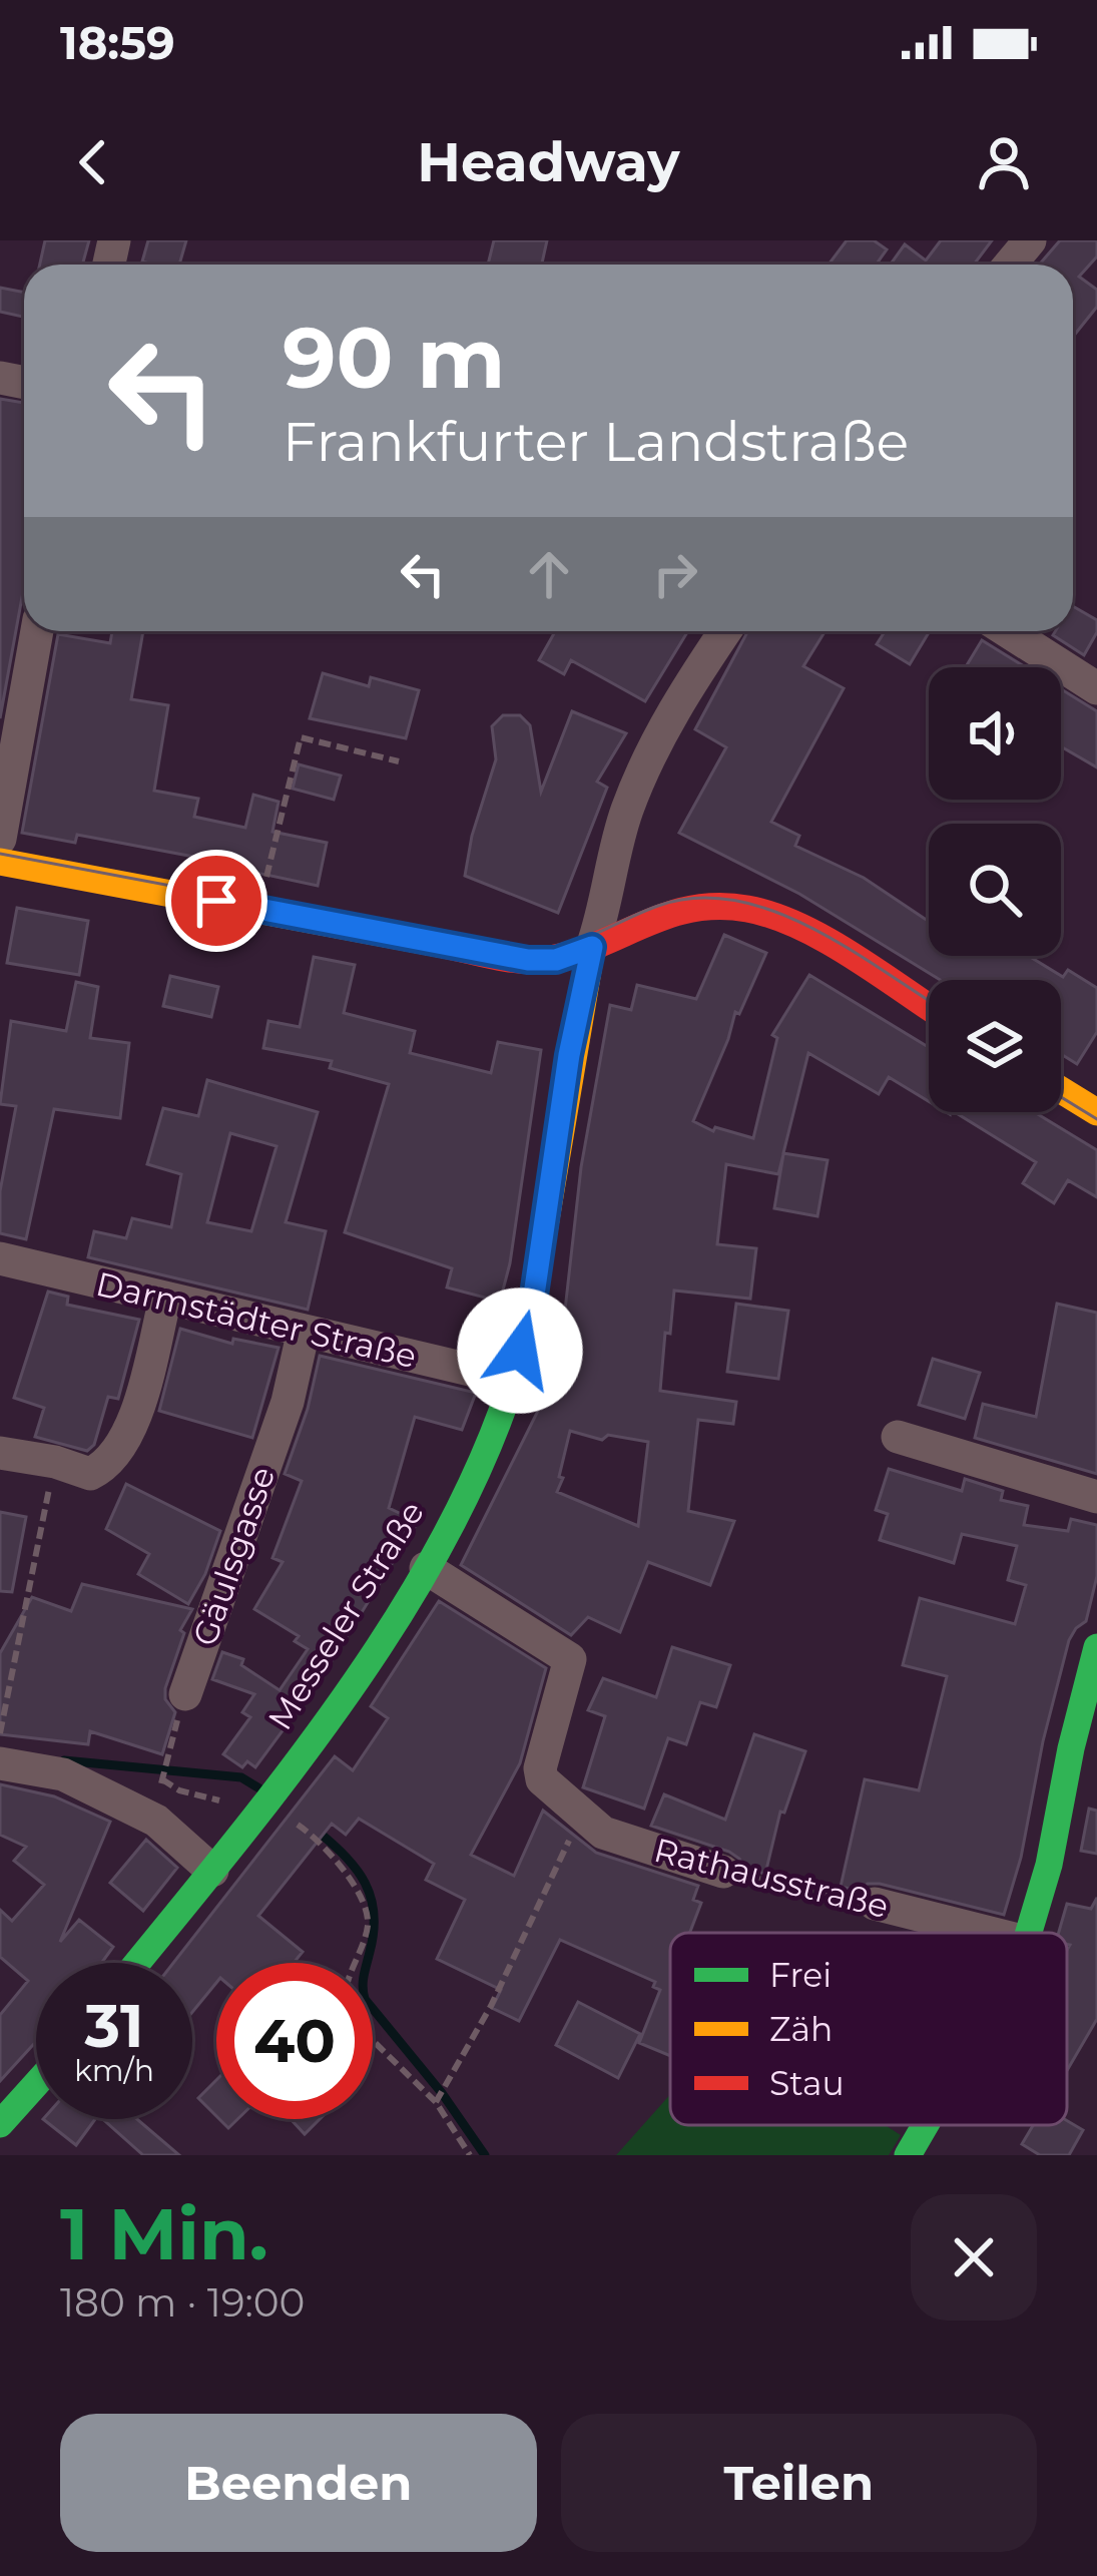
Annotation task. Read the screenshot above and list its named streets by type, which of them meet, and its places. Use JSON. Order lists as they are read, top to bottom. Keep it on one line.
{"streets":{"street":["Darmstädter Straße","Gäulsgasse","Messeler Straße","Rathausstraße"]},"crossings":[["Darmstädter Straße","Gäulsgasse"],["Darmstädter Straße","Messeler Straße"],["Messeler Straße","Rathausstraße"]],"legend":["Frei","Zäh","Stau"],"page":{"status":"18:59","header":"Headway","turn":["90 m","Frankfurter Landstraße"],"speed":"31 km/h","limit":"40","heading":["1 Min.","180 m · 19:00"],"buttons":["Beenden","Teilen"]}}
